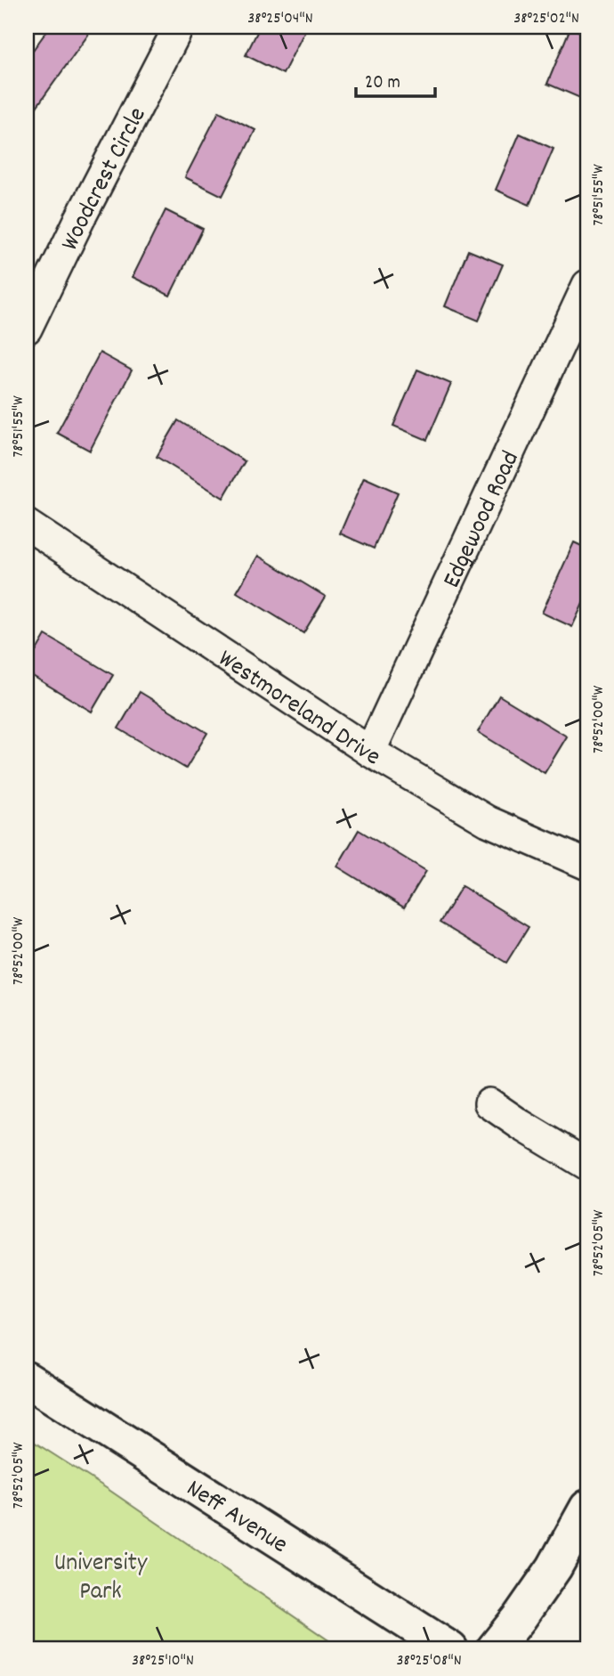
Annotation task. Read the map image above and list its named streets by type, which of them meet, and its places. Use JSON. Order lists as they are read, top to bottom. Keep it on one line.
{"streets":{"main road":["Neff Avenue"],"street":["Woodcrest Circle","Edgewood Road","Westmoreland Drive"]},"crossings":[["Edgewood Road","Westmoreland Drive"]],"parks":["University Park"],"scale_bar":"20 m","coordinates":["38°25'04\"N","38°25'02\"N","78°51'55\"W","78°52'00\"W","78°52'05\"W","38°25'10\"N","38°25'08\"N"]}
